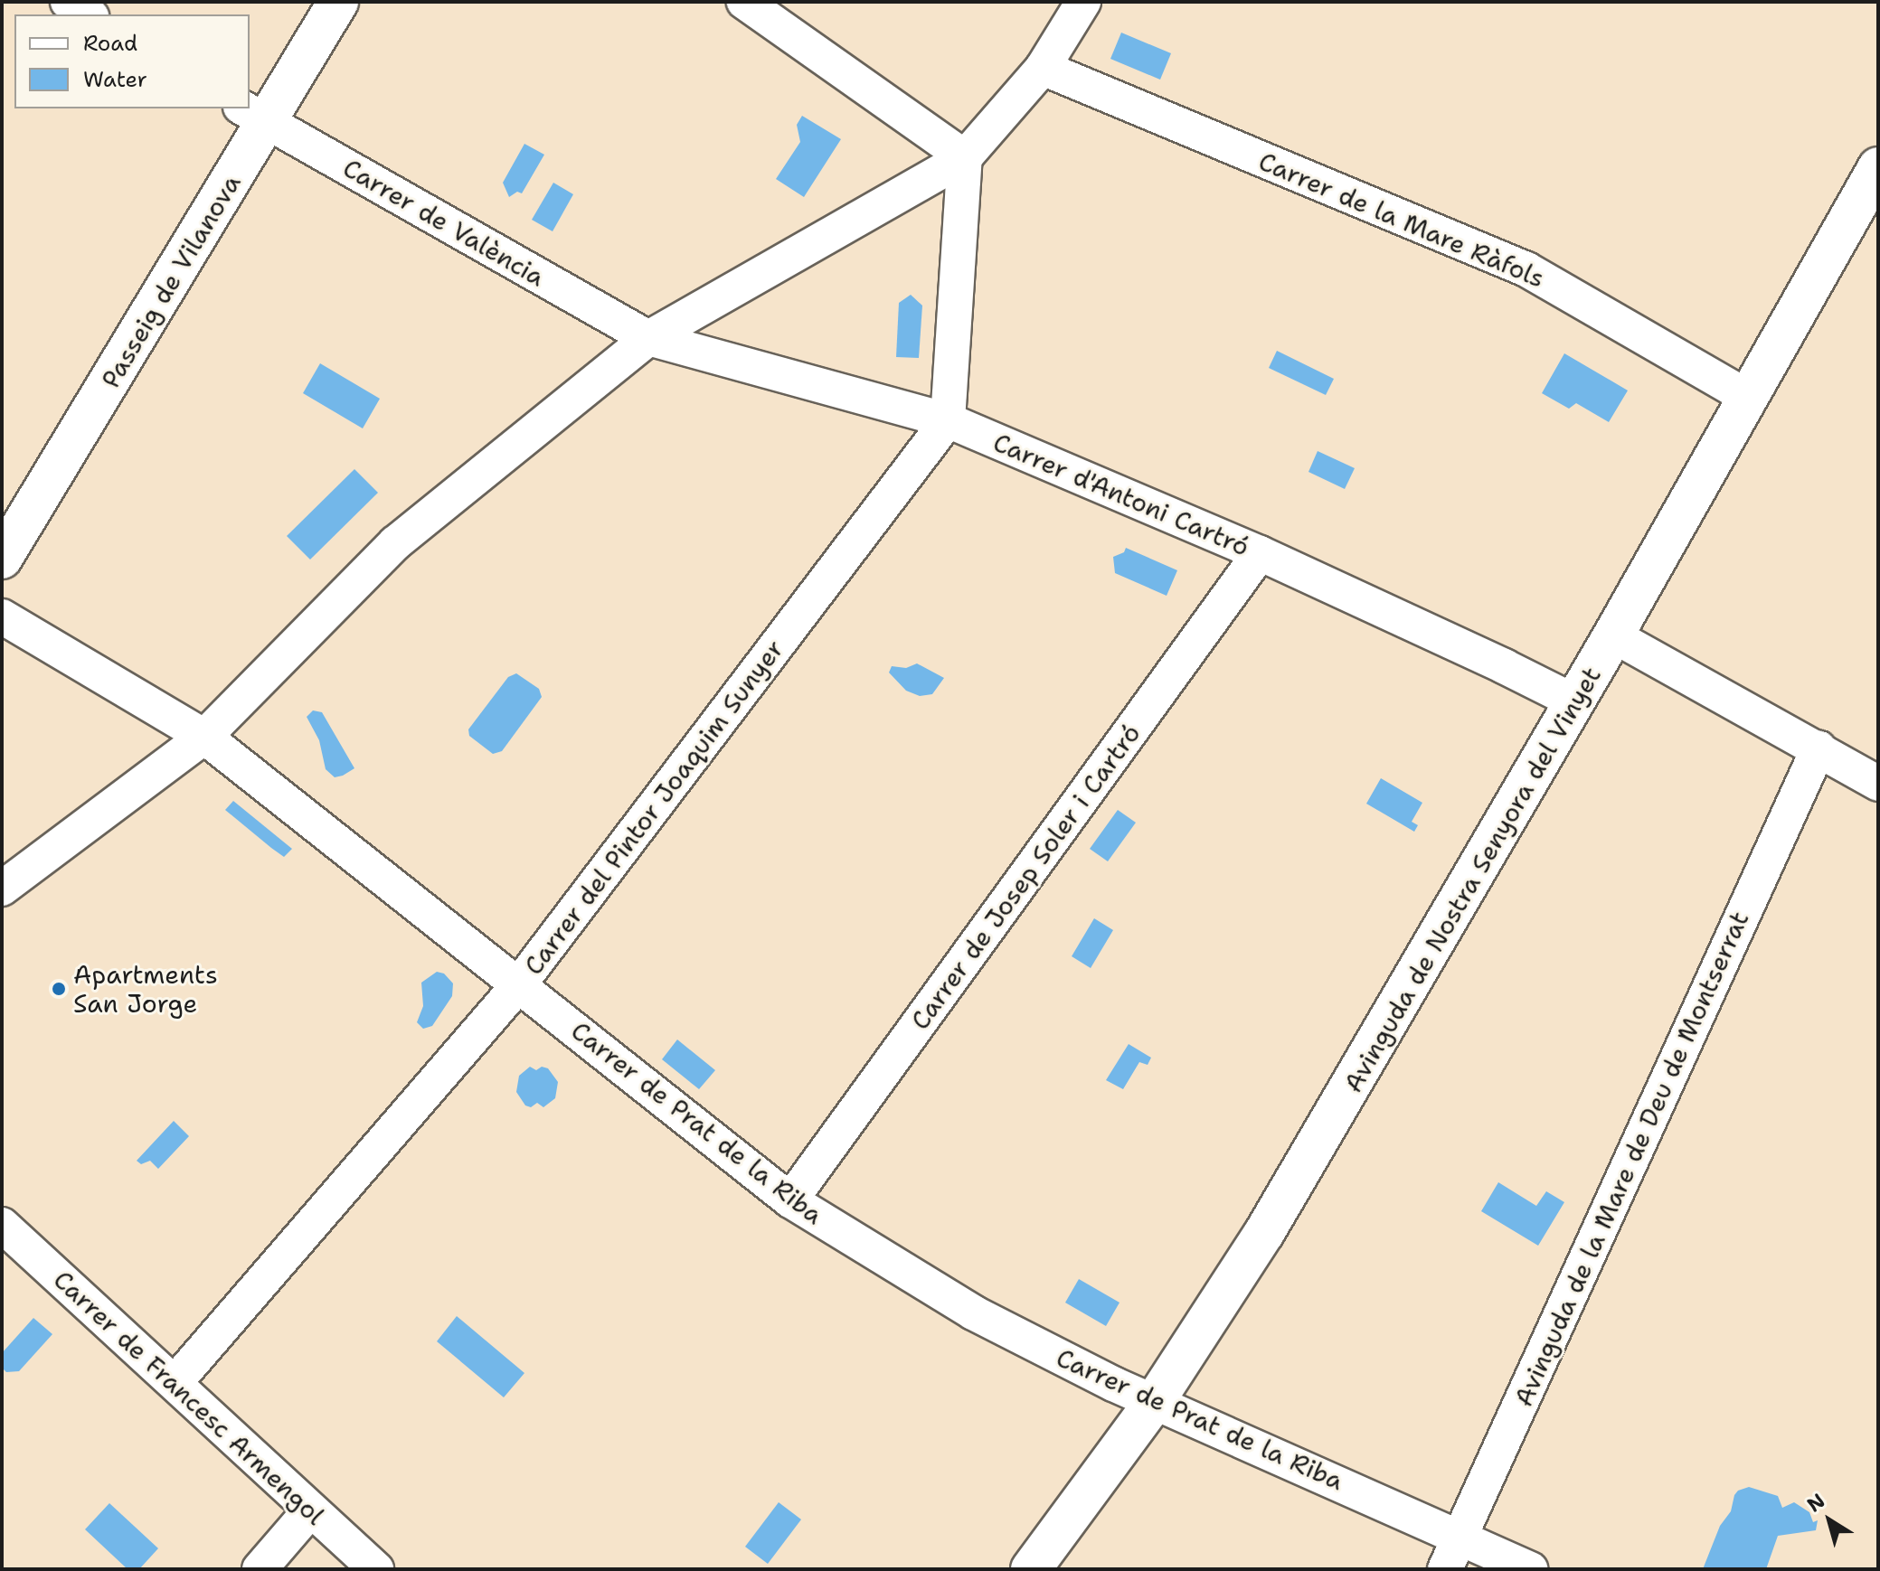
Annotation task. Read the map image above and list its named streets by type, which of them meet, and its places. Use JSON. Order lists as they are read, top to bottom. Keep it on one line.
{"streets":{"street":["Carrer de la Mare Ràfols","Carrer de València","Passeig de Vilanova","Carrer d'Antoni Cartró","Carrer del Pintor Joaquim Sunyer","Carrer de Josep Soler i Cartró","Avinguda de Nostra Senyora del Vinyet","Carrer de Prat de la Riba","Avinguda de la Mare de Deu de Montserrat","Carrer de Francesc Armengol"]},"crossings":[["Carrer de la Mare Ràfols","Avinguda de Nostra Senyora del Vinyet"],["Carrer de València","Passeig de Vilanova"],["Carrer de València","Carrer d'Antoni Cartró"],["Carrer d'Antoni Cartró","Carrer del Pintor Joaquim Sunyer"],["Carrer d'Antoni Cartró","Carrer de Josep Soler i Cartró"],["Carrer d'Antoni Cartró","Avinguda de Nostra Senyora del Vinyet"],["Carrer del Pintor Joaquim Sunyer","Carrer de Prat de la Riba"],["Carrer del Pintor Joaquim Sunyer","Carrer de Francesc Armengol"],["Carrer de Josep Soler i Cartró","Carrer de Prat de la Riba"],["Avinguda de Nostra Senyora del Vinyet","Carrer de Prat de la Riba"],["Carrer de Prat de la Riba","Avinguda de la Mare de Deu de Montserrat"]],"places":["Apartments San Jorge"],"legend":["Road","Water"],"north":"top left"}
